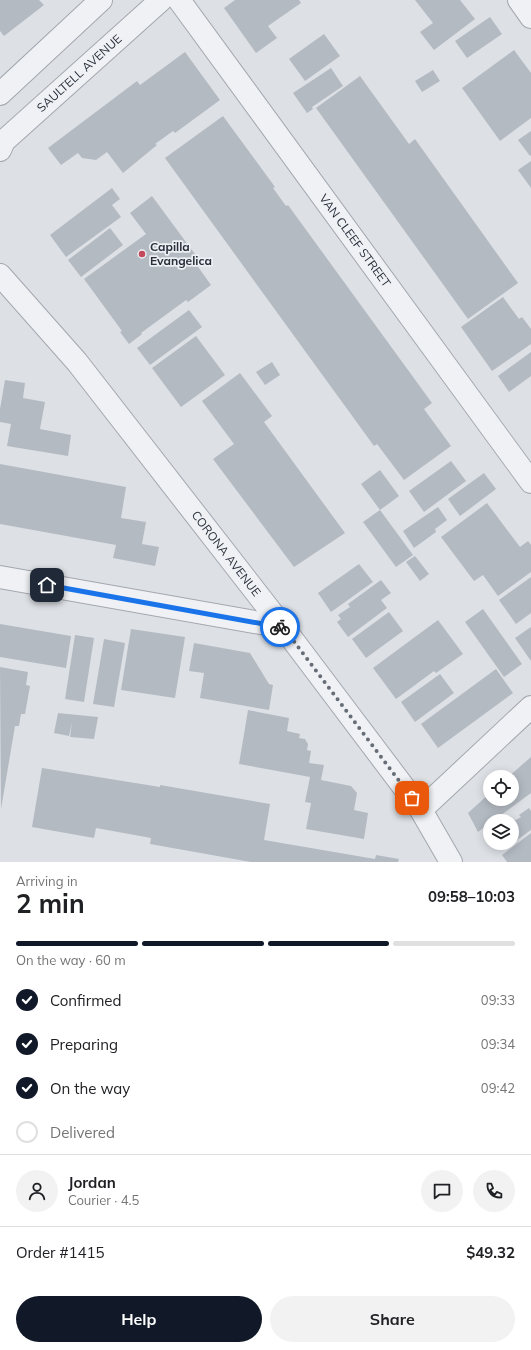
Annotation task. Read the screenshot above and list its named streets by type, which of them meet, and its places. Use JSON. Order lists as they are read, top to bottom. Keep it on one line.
{"streets":{"street":["SAULTELL AVENUE","VAN CLEEF STREET","CORONA AVENUE"]},"places":["Capilla Evangelica"],"page":{"heading":["2 min","Arriving in","09:58–10:03"],"panel":["Jordan","Courier · 4.5","Order #1415","$49.32"],"bar":"On the way · 60 m","list":[["Confirmed","09:33"],["Preparing","09:34"],["On the way","09:42"],"Delivered"],"buttons":["Help","Share"]}}
